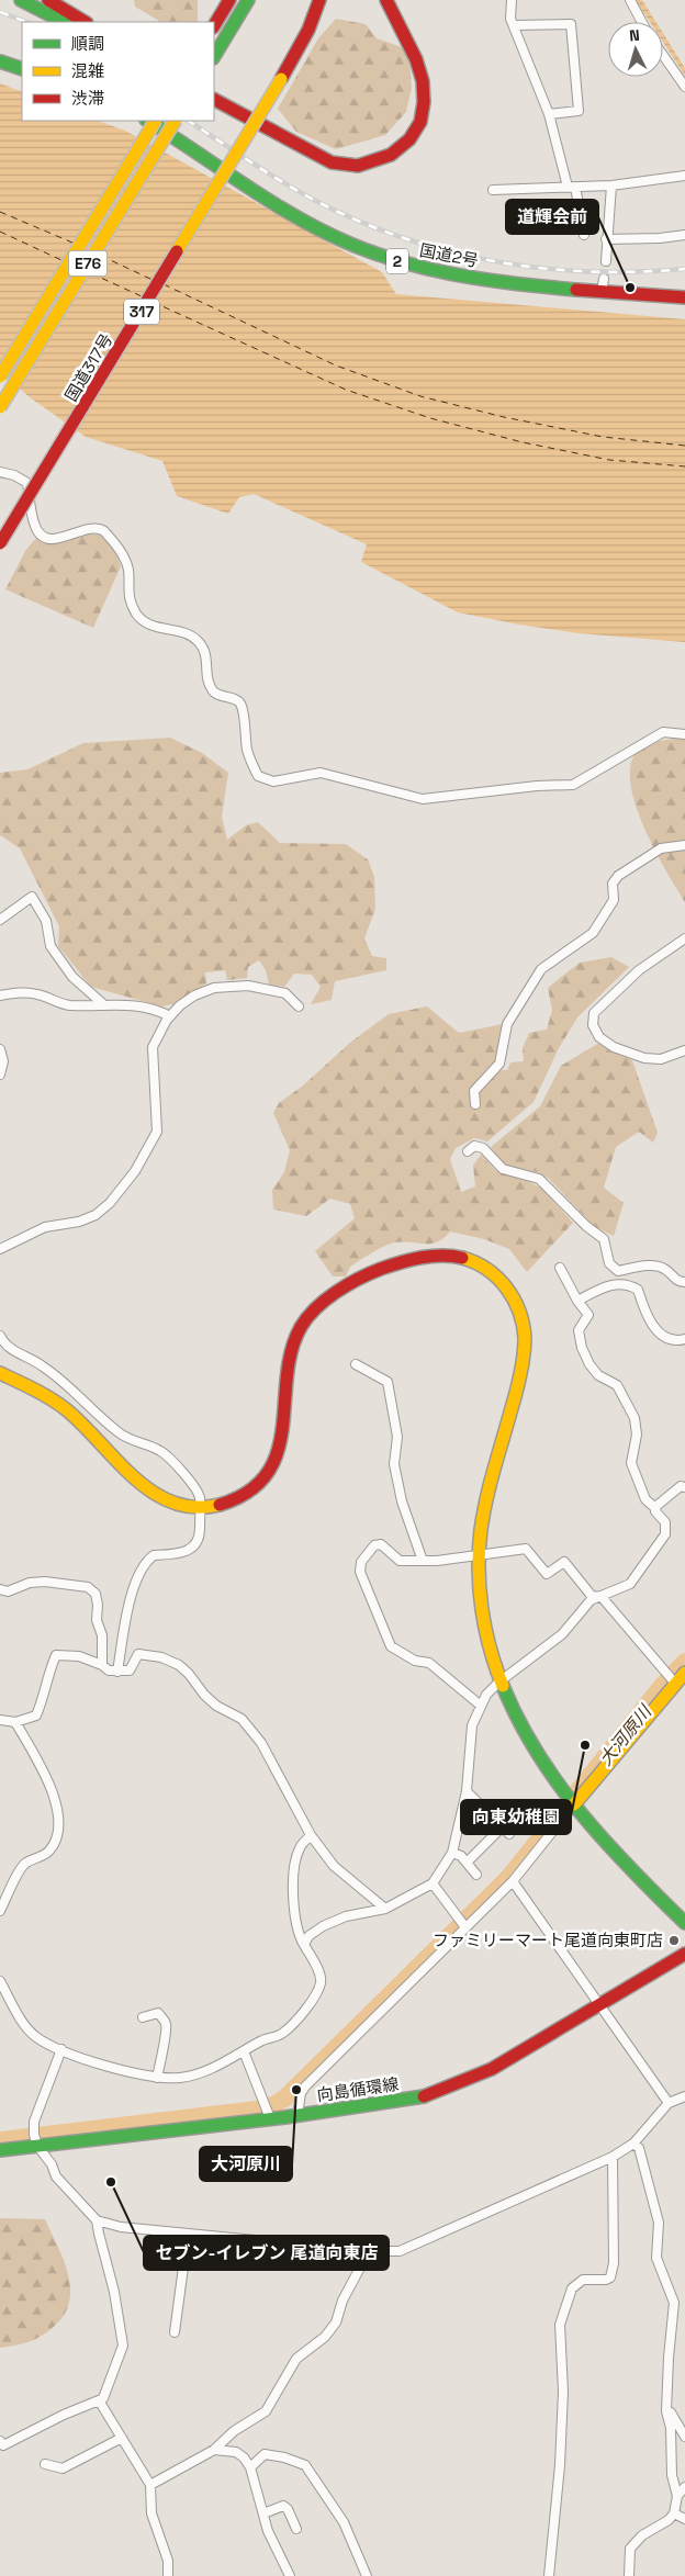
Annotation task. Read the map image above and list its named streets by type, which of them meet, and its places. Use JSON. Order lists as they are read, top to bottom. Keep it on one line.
{"streets":{"main road":["国道2号","2","E76","317","国道317号","向島循環線"]},"water":["大河原川"],"places":["道輝会前","向東幼稚園","ファミリーマート尾道向東町店","大河原川","セブン-イレブン 尾道向東店"],"legend":["順調","混雑","渋滞"],"north":"top"}
